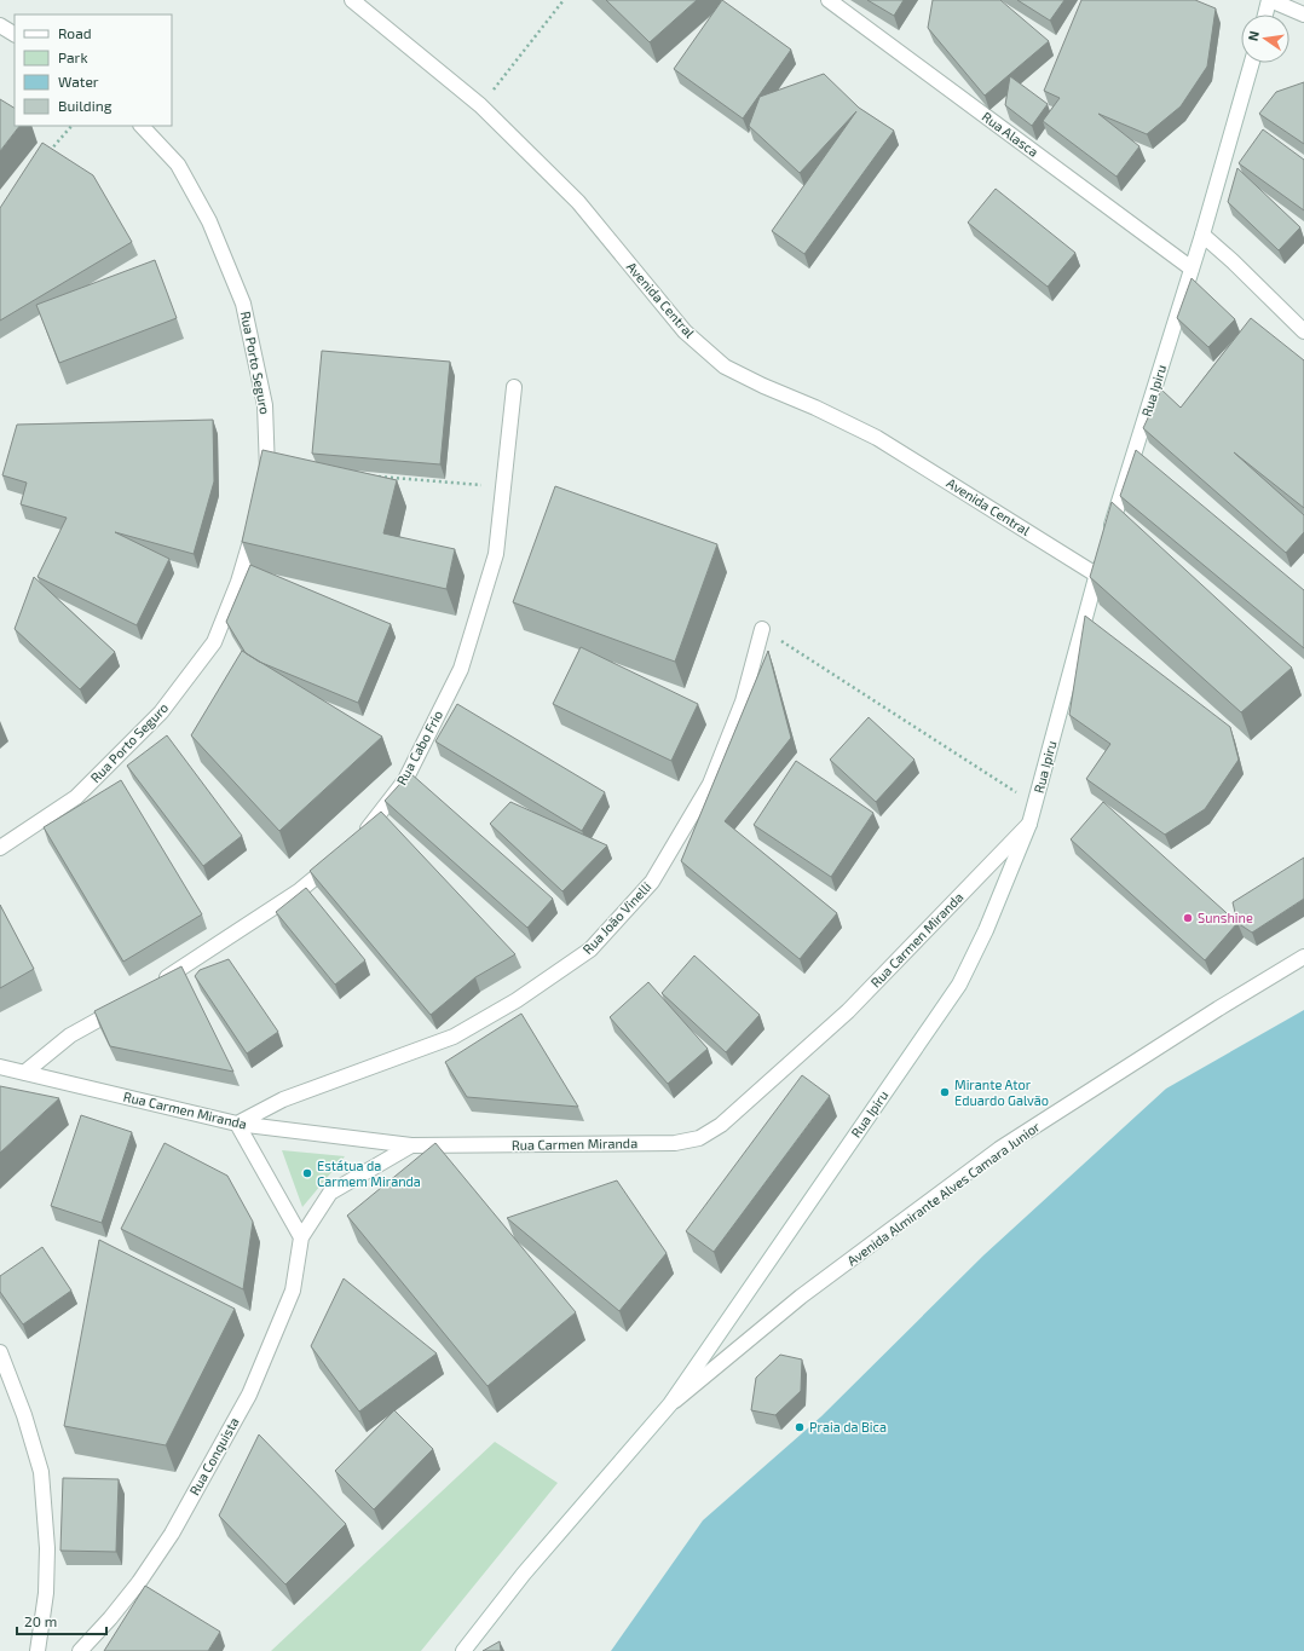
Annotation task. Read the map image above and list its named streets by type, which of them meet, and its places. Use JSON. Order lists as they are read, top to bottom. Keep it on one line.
{"streets":{"street":["Rua Alasca","Avenida Central","Rua Porto Seguro","Rua Ipiru","Rua Cabo Frio","Rua João Vinelli","Rua Carmen Miranda","Avenida Almirante Alves Camara Junior","Rua Conquista"]},"crossings":[["Rua Alasca","Rua Ipiru"],["Avenida Central","Rua Ipiru"],["Rua Ipiru","Rua Carmen Miranda"],["Rua Ipiru","Avenida Almirante Alves Camara Junior"],["Rua João Vinelli","Rua Carmen Miranda"]],"places":["Sunshine","Mirante Ator Eduardo Galvão","Estátua da Carmem Miranda","Praia da Bica"],"legend":["Road","Park","Water","Building"],"scale_bar":"20 m","north":"left"}
